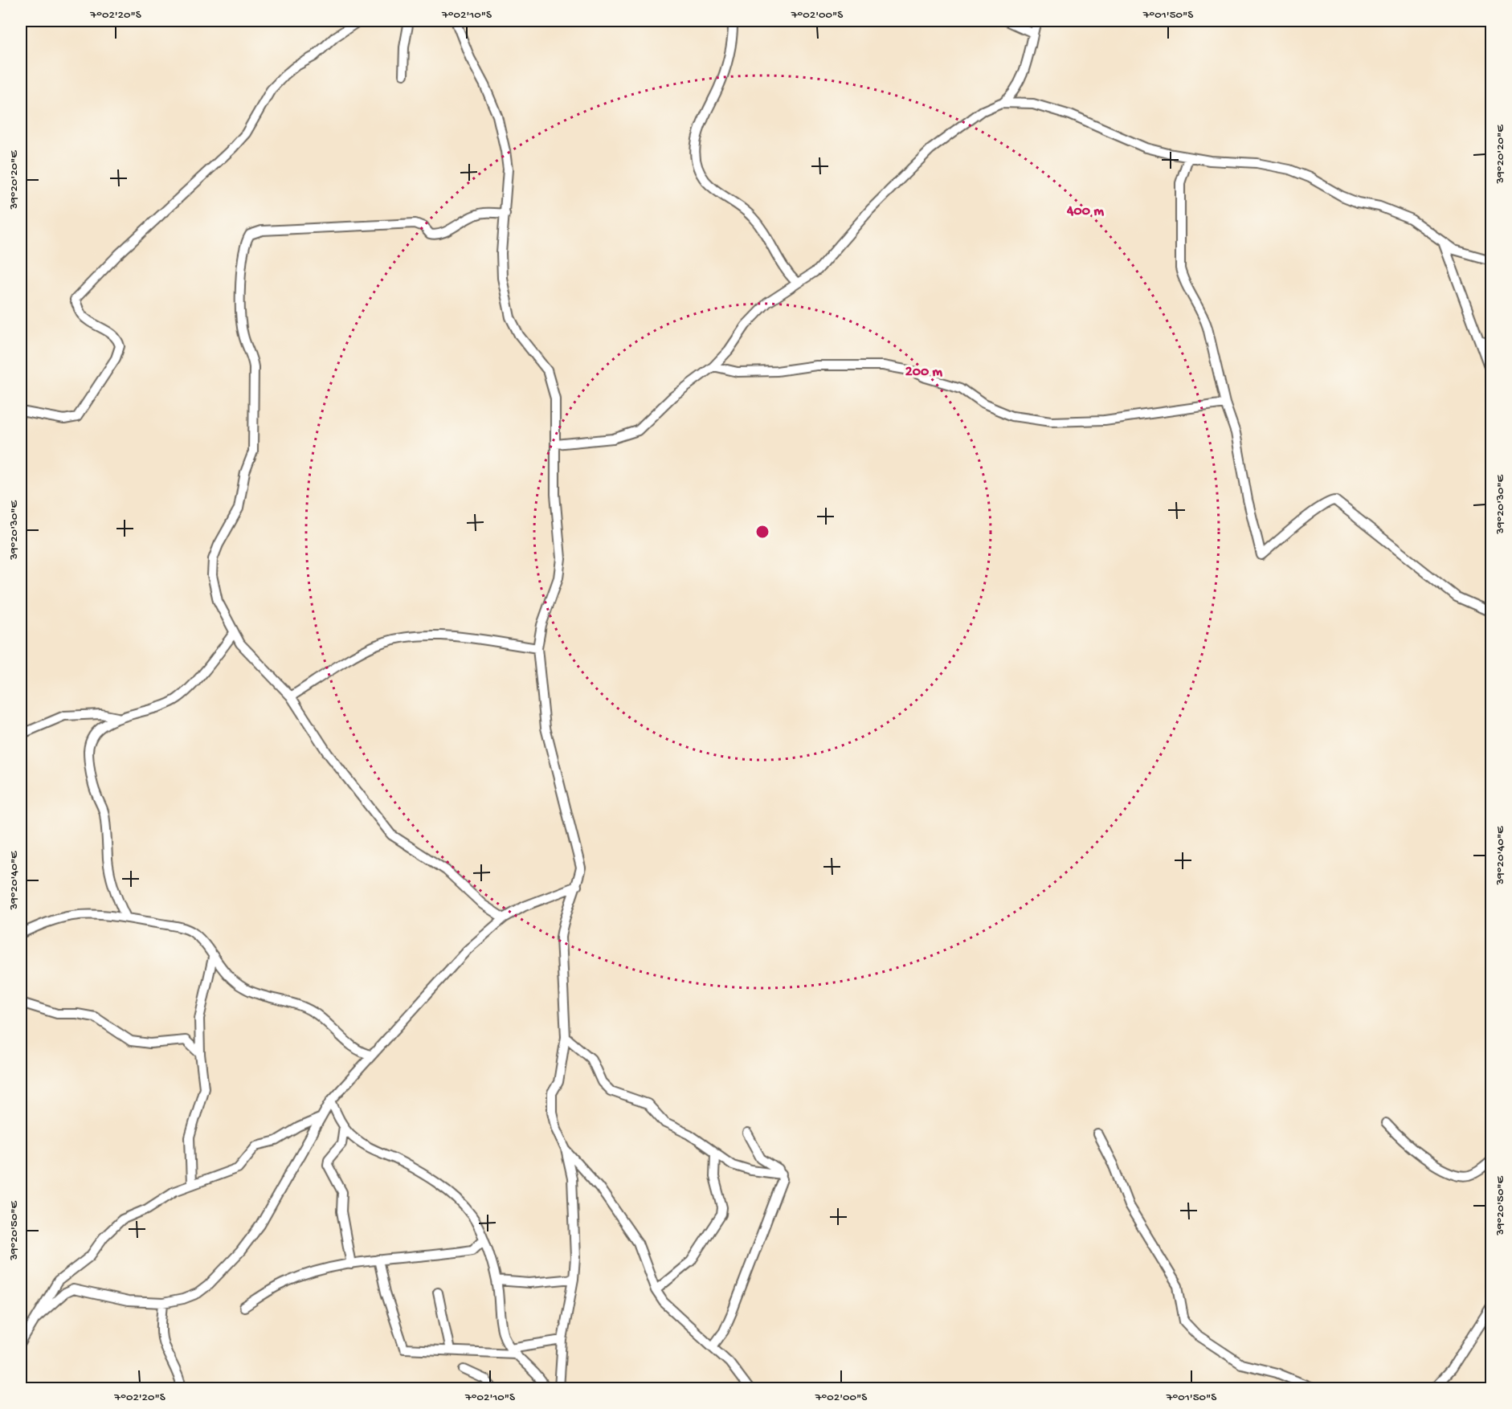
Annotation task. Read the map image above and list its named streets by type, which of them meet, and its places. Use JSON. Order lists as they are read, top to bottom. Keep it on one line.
{"coordinates":["7°02'20\"S","7°02'10\"S","7°02'00\"S","7°01'50\"S","39°20'20\"E","39°20'30\"E","39°20'40\"E","39°20'50\"E"],"rings":["400 m","200 m"]}
